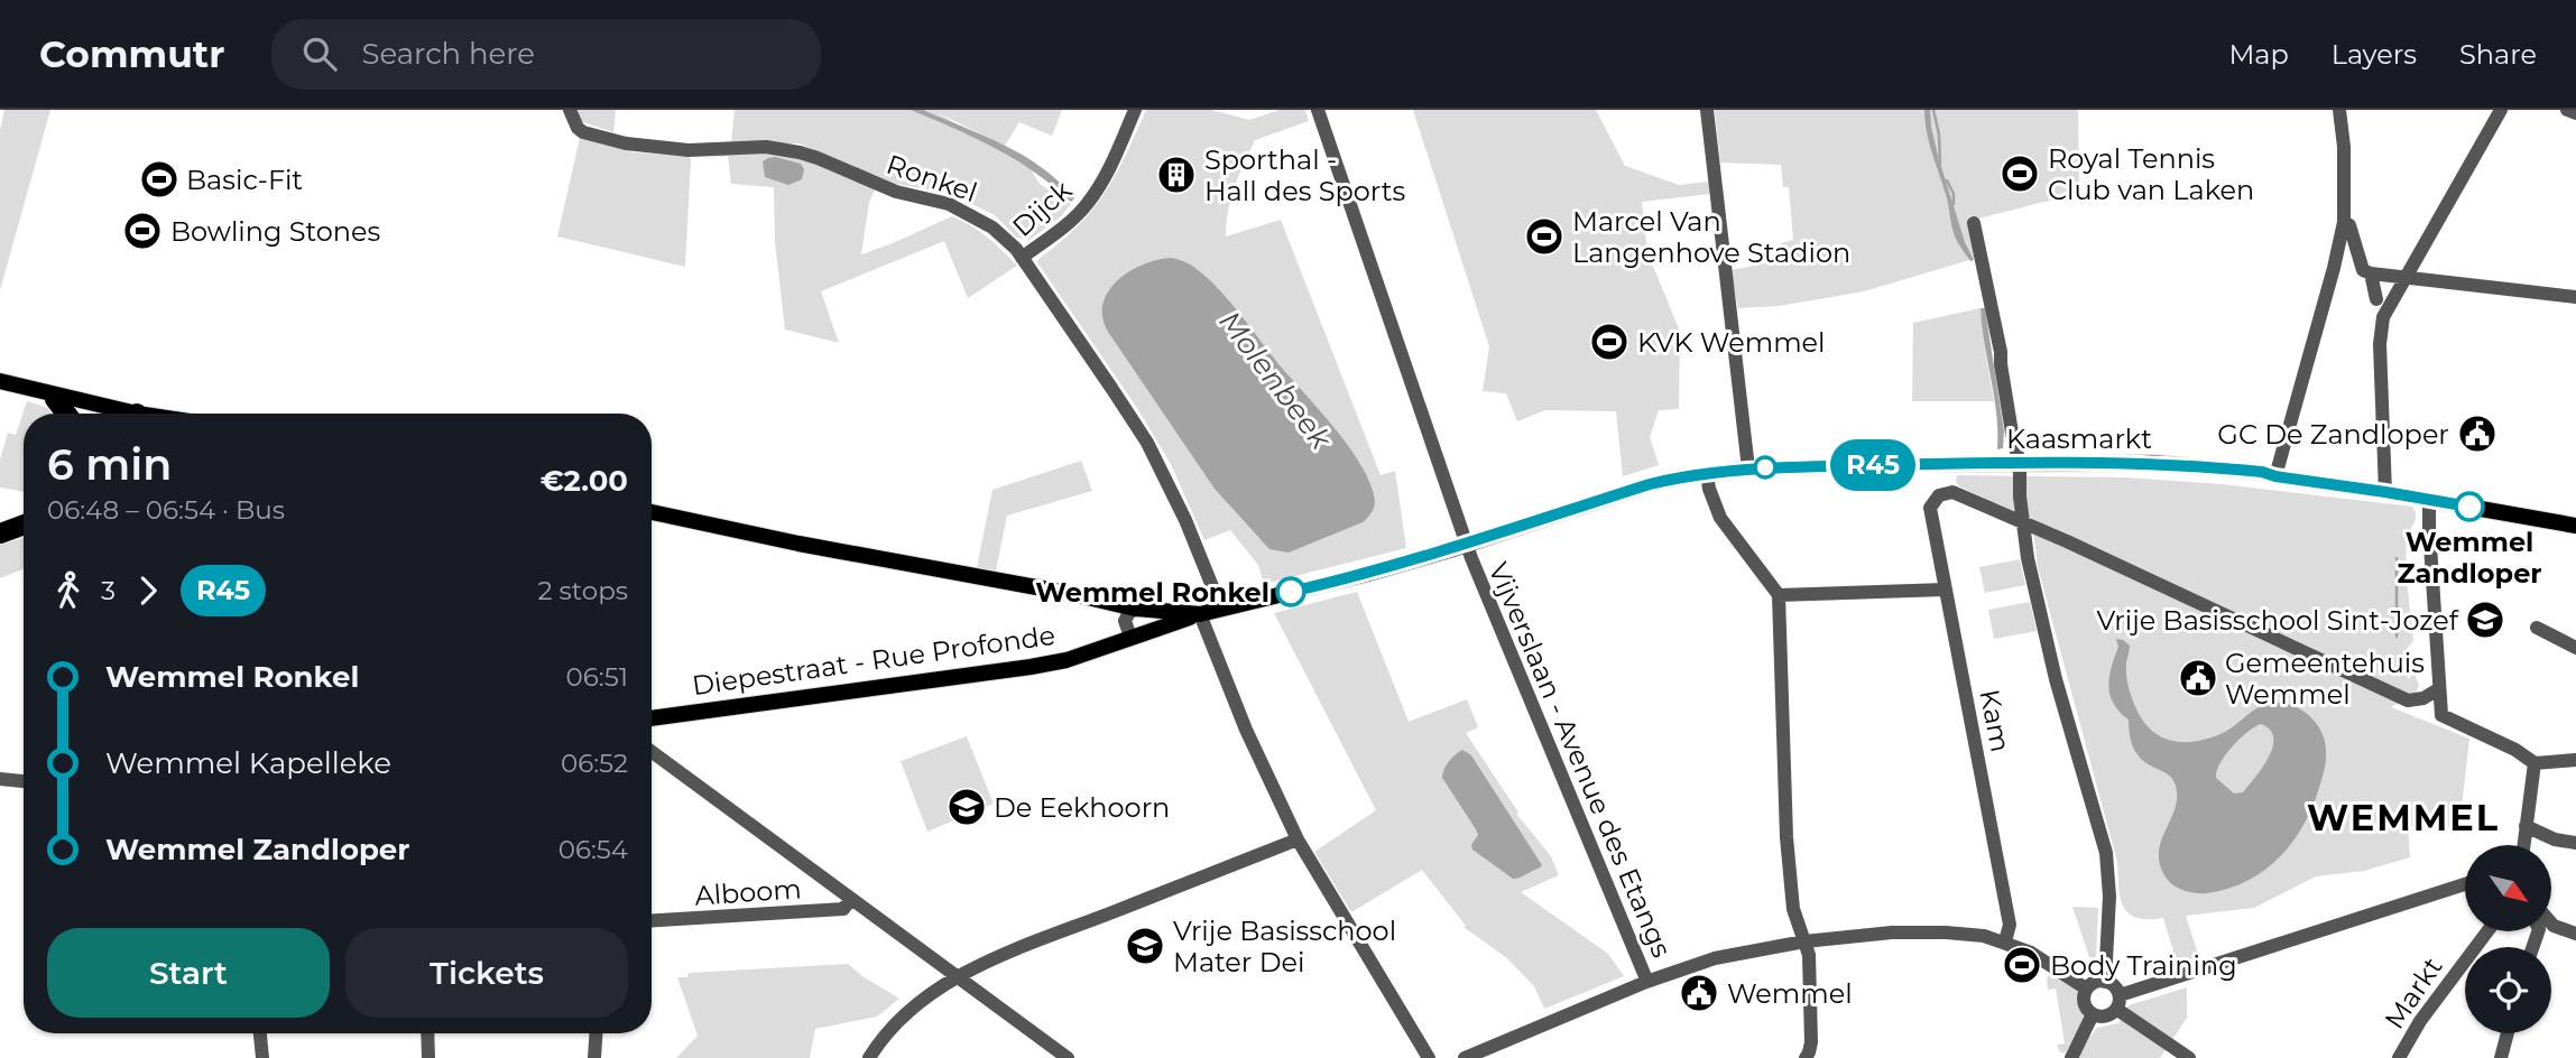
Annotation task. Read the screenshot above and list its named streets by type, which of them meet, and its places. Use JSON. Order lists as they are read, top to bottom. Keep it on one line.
{"streets":{"main road":["Kaasmarkt","Diepestraat - Rue Profonde"],"street":["Ronkel","Dijck","Kam","Vijverslaan - Avenue des Etangs","Alboom","Markt"]},"crossings":[["Ronkel","Dijck"],["Ronkel","Diepestraat - Rue Profonde"],["Kaasmarkt","Diepestraat - Rue Profonde"],["Kaasmarkt","Vijverslaan - Avenue des Etangs"],["Diepestraat - Rue Profonde","Vijverslaan - Avenue des Etangs"]],"districts":["WEMMEL"],"water":["Molenbeek"],"places":{"sports":["Royal Tennis Club van Laken","Basic-Fit","Bowling Stones","Marcel Van Langenhove Stadion","KVK Wemmel","Body Training"],"building":["Sporthal - Hall des Sports"],"public building":["GC De Zandloper","Gemeentehuis Wemmel","Wemmel"],"other":["Wemmel Zandloper","Wemmel Ronkel"],"school or university":["Vrije Basisschool Sint-Jozef","De Eekhoorn","Vrije Basisschool Mater Dei"]},"lines":["bus line R45"],"north":"bottom right","page":{"header":"Commutr","search":"Search here","nav":["Map","Layers","Share"],"on_map":"R45","heading":["6 min","06:48 – 06:54 · Bus","€2.00"],"legs":["3","R45","2 stops"],"list":[{"name":"Wemmel Ronkel","value":"06:51"},{"name":"Wemmel Kapelleke","value":"06:52"},{"name":"Wemmel Zandloper","value":"06:54"}],"buttons":["Start","Tickets"]}}
